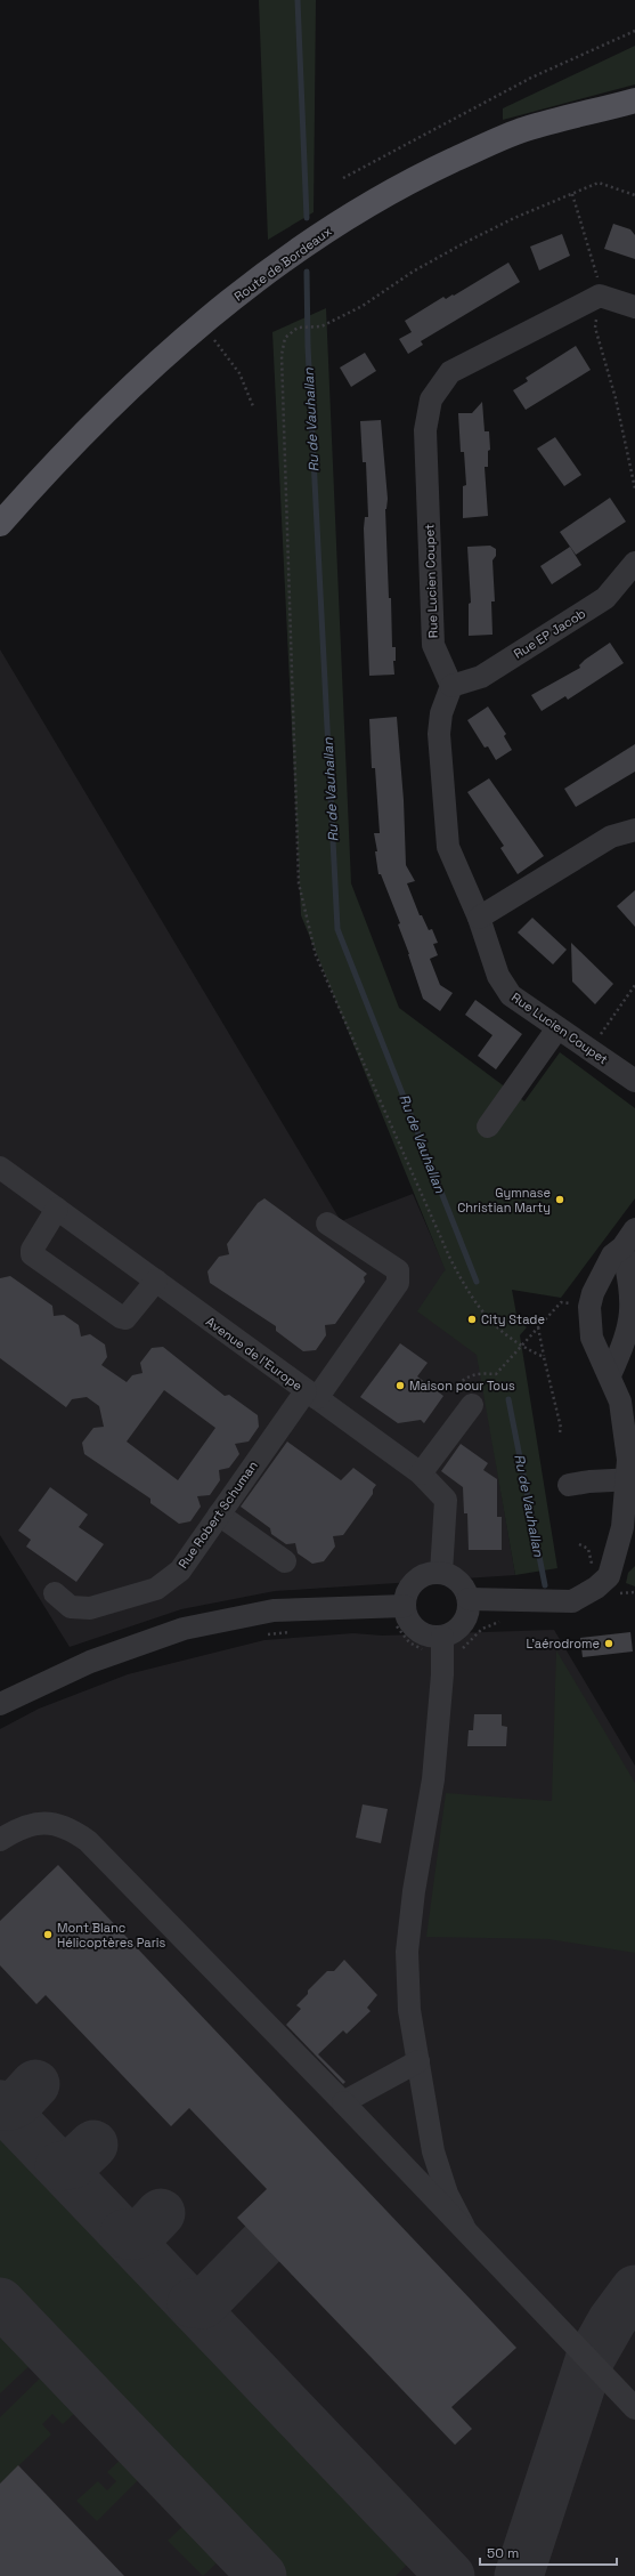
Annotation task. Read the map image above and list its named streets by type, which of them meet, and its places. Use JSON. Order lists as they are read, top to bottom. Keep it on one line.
{"streets":{"main road":["Route de Bordeaux"],"street":["Rue Lucien Coupet","Rue EP Jacob","Avenue de l'Europe","Rue Robert Schuman"]},"crossings":[["Rue Lucien Coupet","Rue EP Jacob"],["Avenue de l'Europe","Rue Robert Schuman"]],"water":["Ru de Vauhallan"],"places":["Gymnase Christian Marty","City Stade","Maison pour Tous","L'aérodrome","Mont Blanc Hélicoptères Paris"],"scale_bar":"50 m"}
